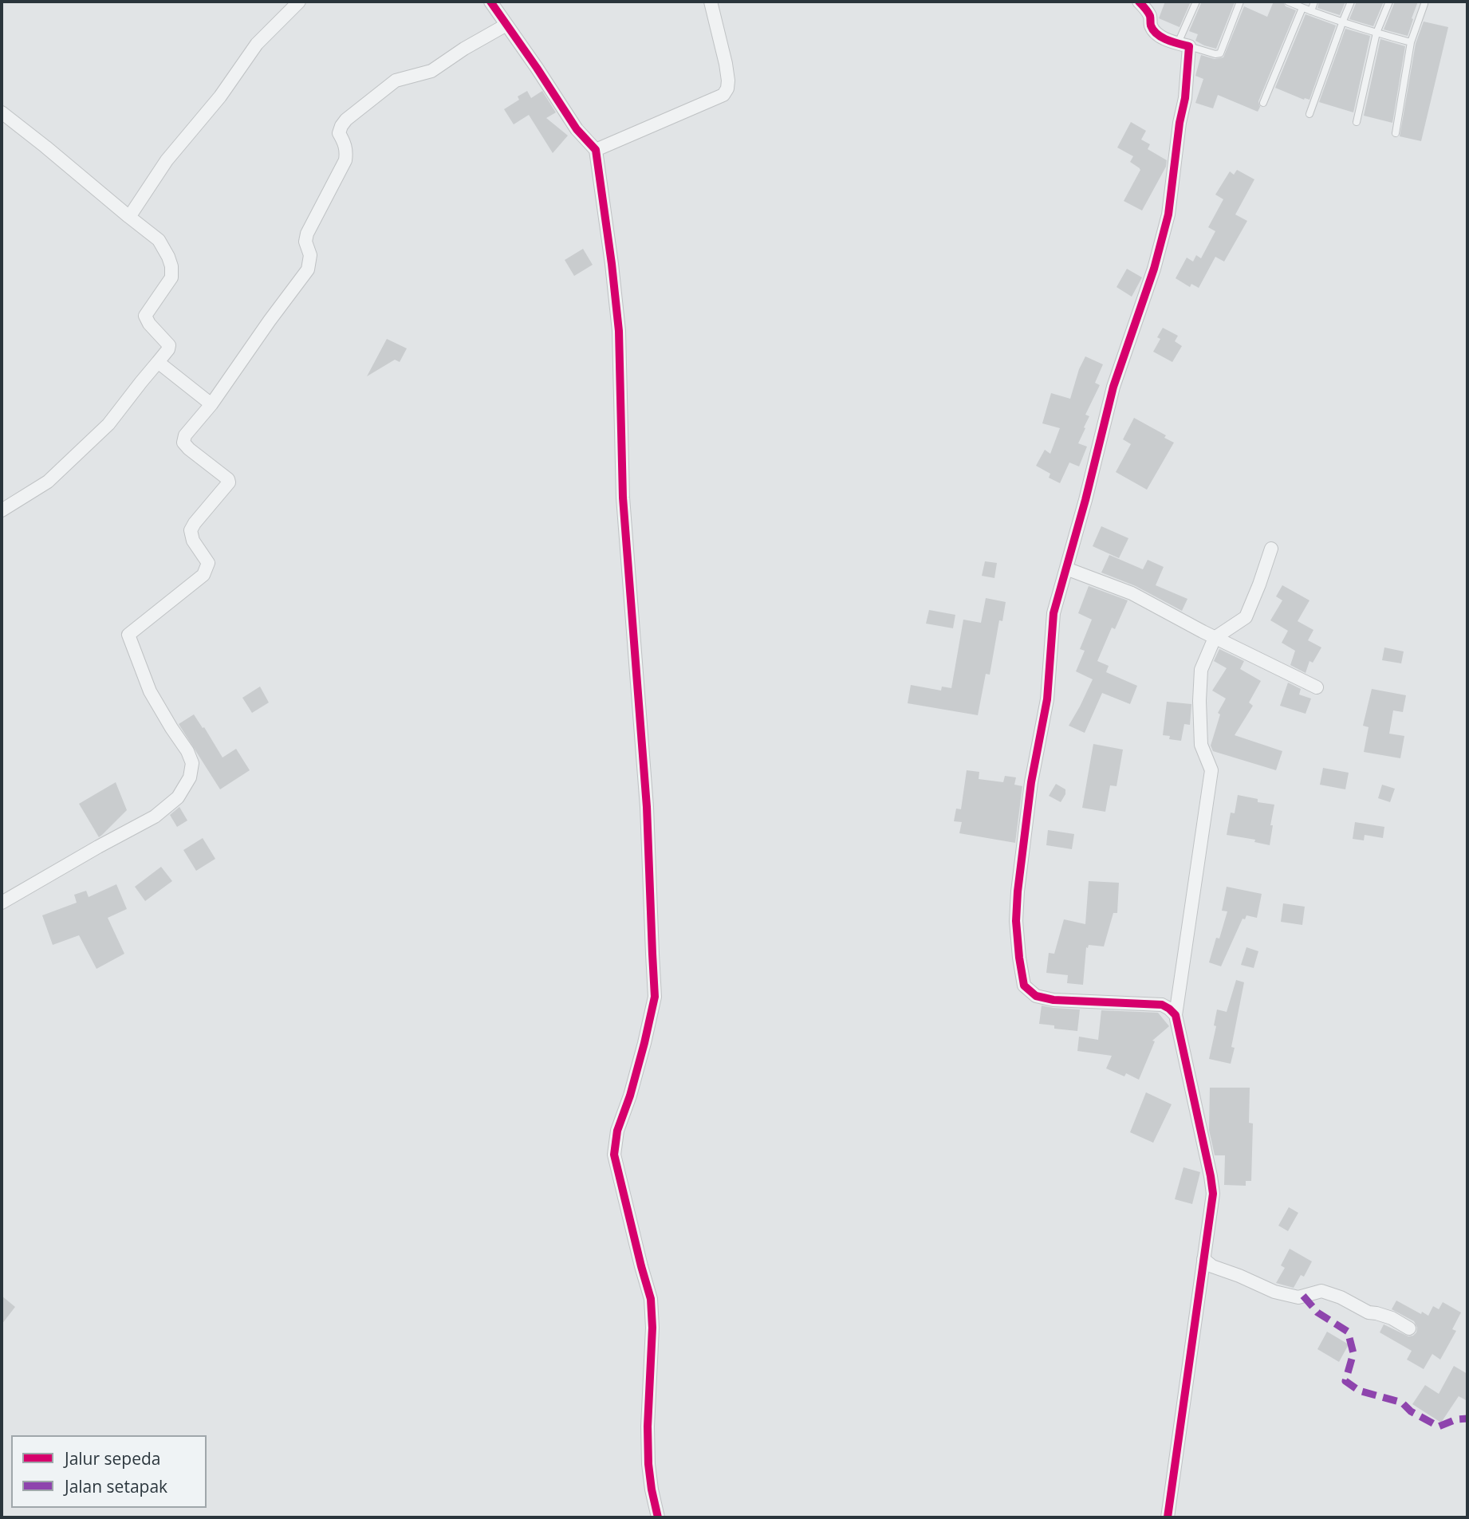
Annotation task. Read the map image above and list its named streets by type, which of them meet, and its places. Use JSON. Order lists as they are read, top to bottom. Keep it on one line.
{"legend":["Jalur sepeda","Jalan setapak"]}
